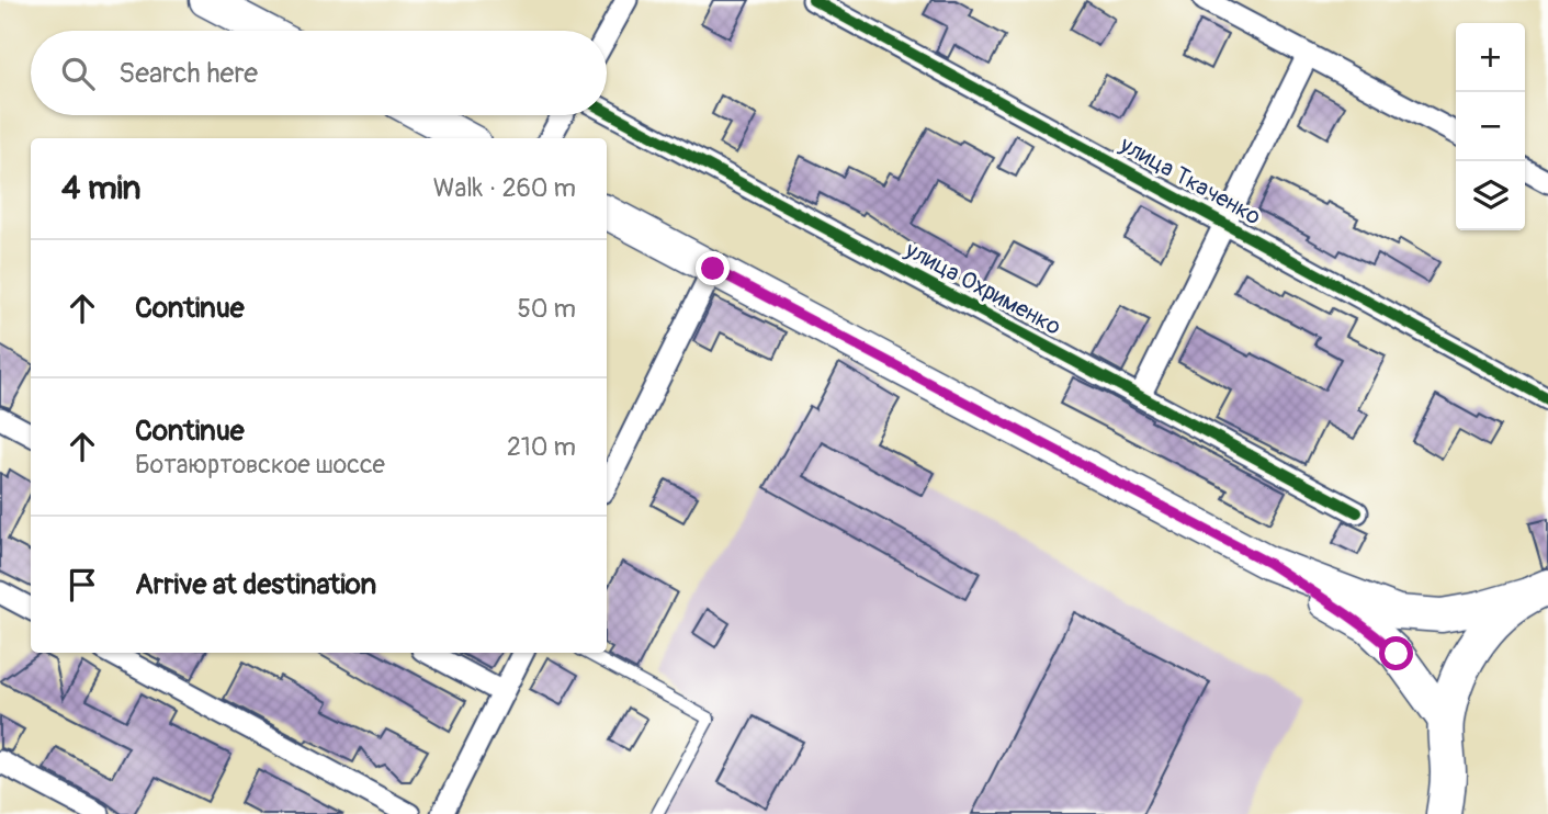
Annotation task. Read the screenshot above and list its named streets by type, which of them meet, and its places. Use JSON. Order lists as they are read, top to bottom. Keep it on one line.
{"streets":{"street":["улица Ткаченко","улица Охрименко"]},"page":{"map_buttons":["+","−"],"search":"Search here","heading":["4 min","Walk · 260 m"],"list":[["Continue","50 m"],["Continue","Ботаюртовское шоссе","210 m"],"Arrive at destination"]}}
